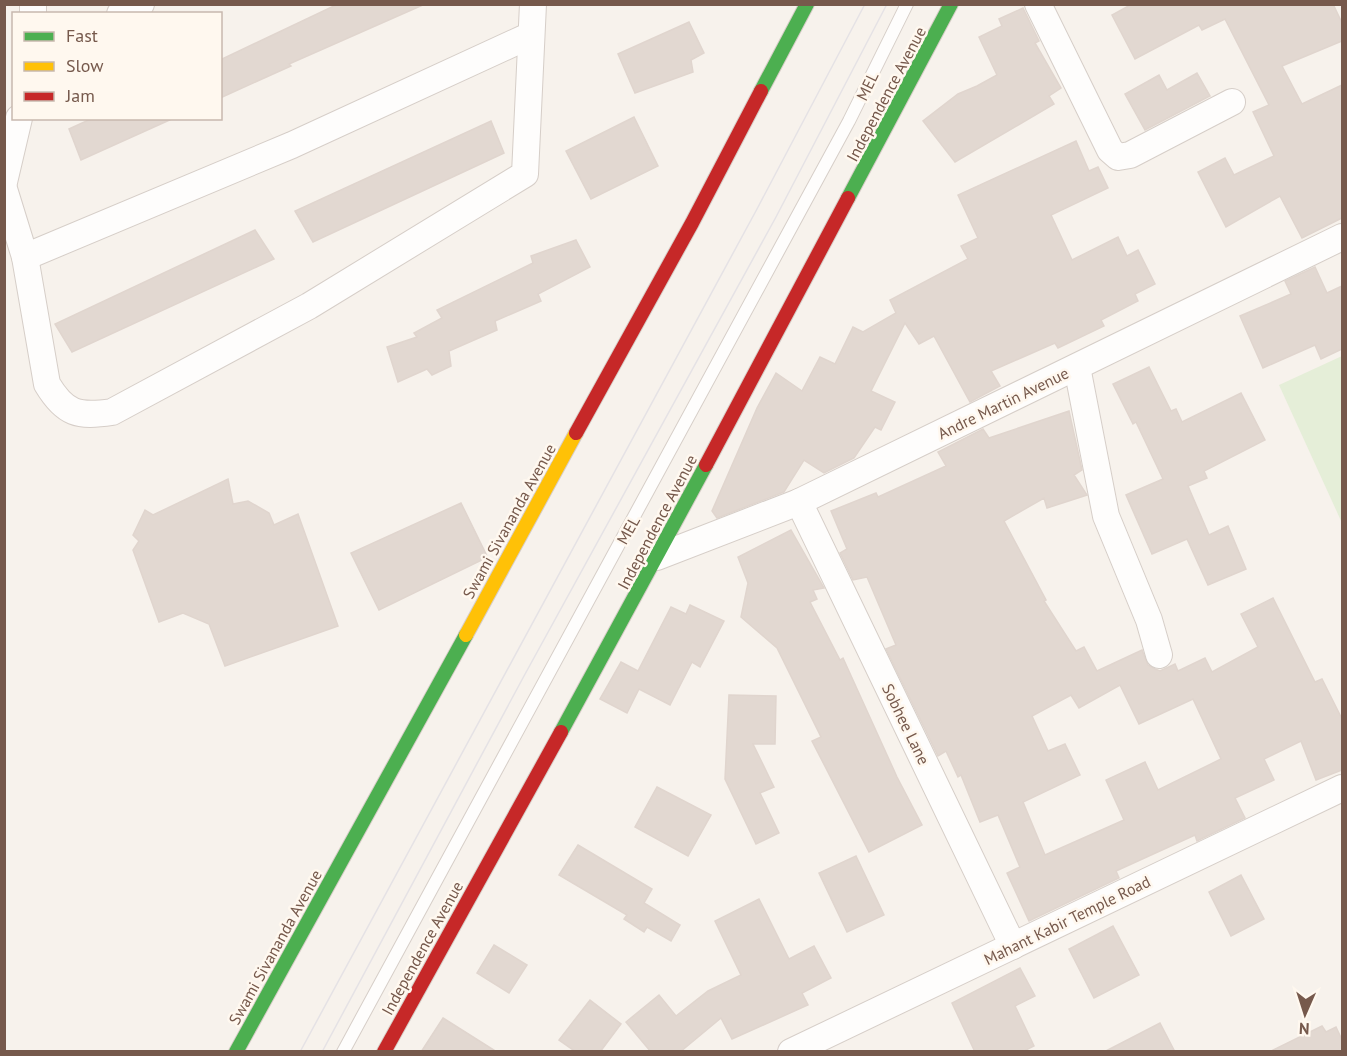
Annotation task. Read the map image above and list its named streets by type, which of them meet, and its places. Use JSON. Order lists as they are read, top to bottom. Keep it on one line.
{"streets":{"street":["Independence Avenue","Andre Martin Avenue","Swami Sivananda Avenue","Sobhee Lane","Mahant Kabir Temple Road"],"lane":["MEL"]},"crossings":[["Independence Avenue","Andre Martin Avenue"],["Andre Martin Avenue","Sobhee Lane"],["Sobhee Lane","Mahant Kabir Temple Road"]],"legend":["Fast","Slow","Jam"],"north":"bottom"}
